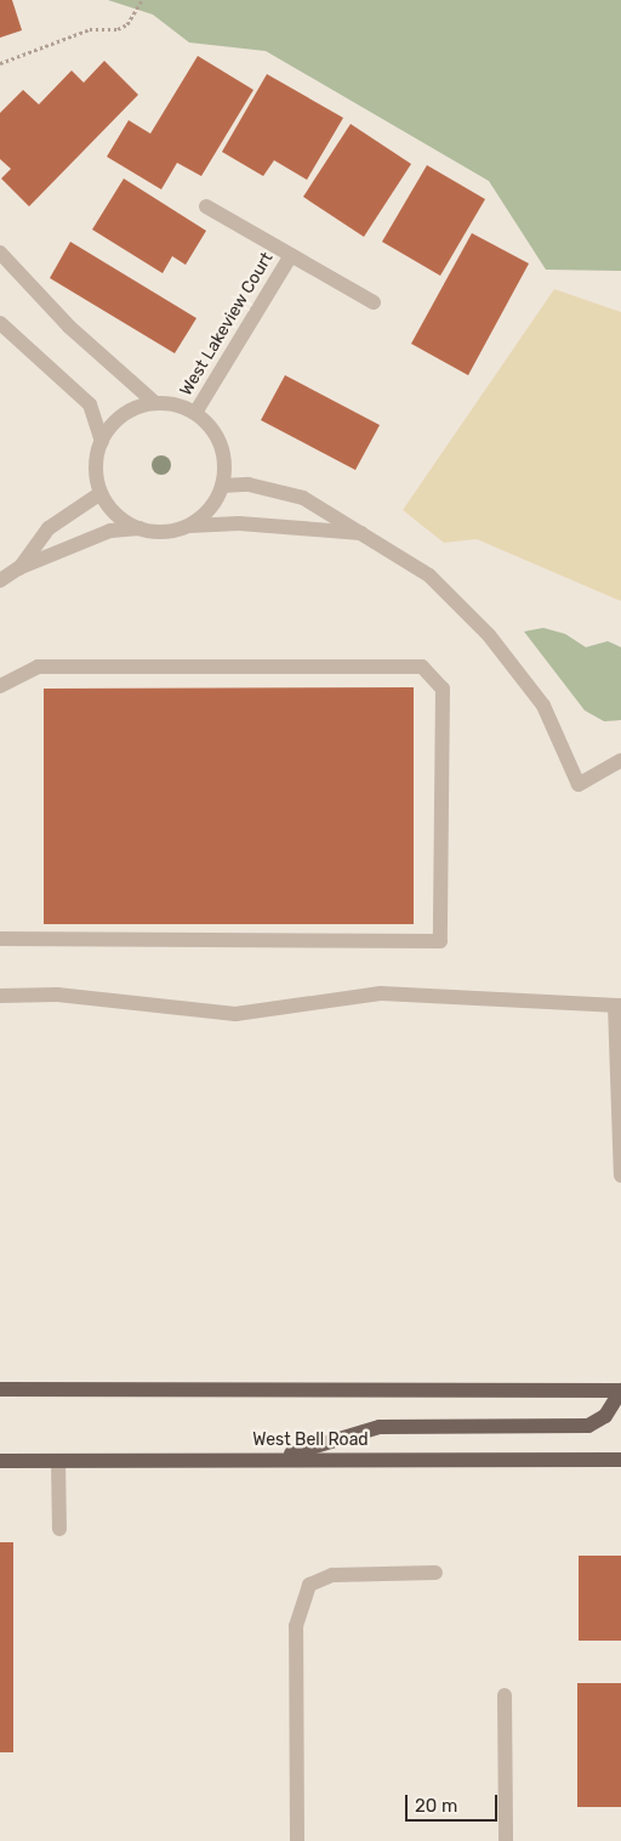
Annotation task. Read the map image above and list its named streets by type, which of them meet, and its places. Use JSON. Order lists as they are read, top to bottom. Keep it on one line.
{"streets":{"main road":["West Bell Road"],"street":["West Lakeview Court"]},"scale_bar":"20 m"}
